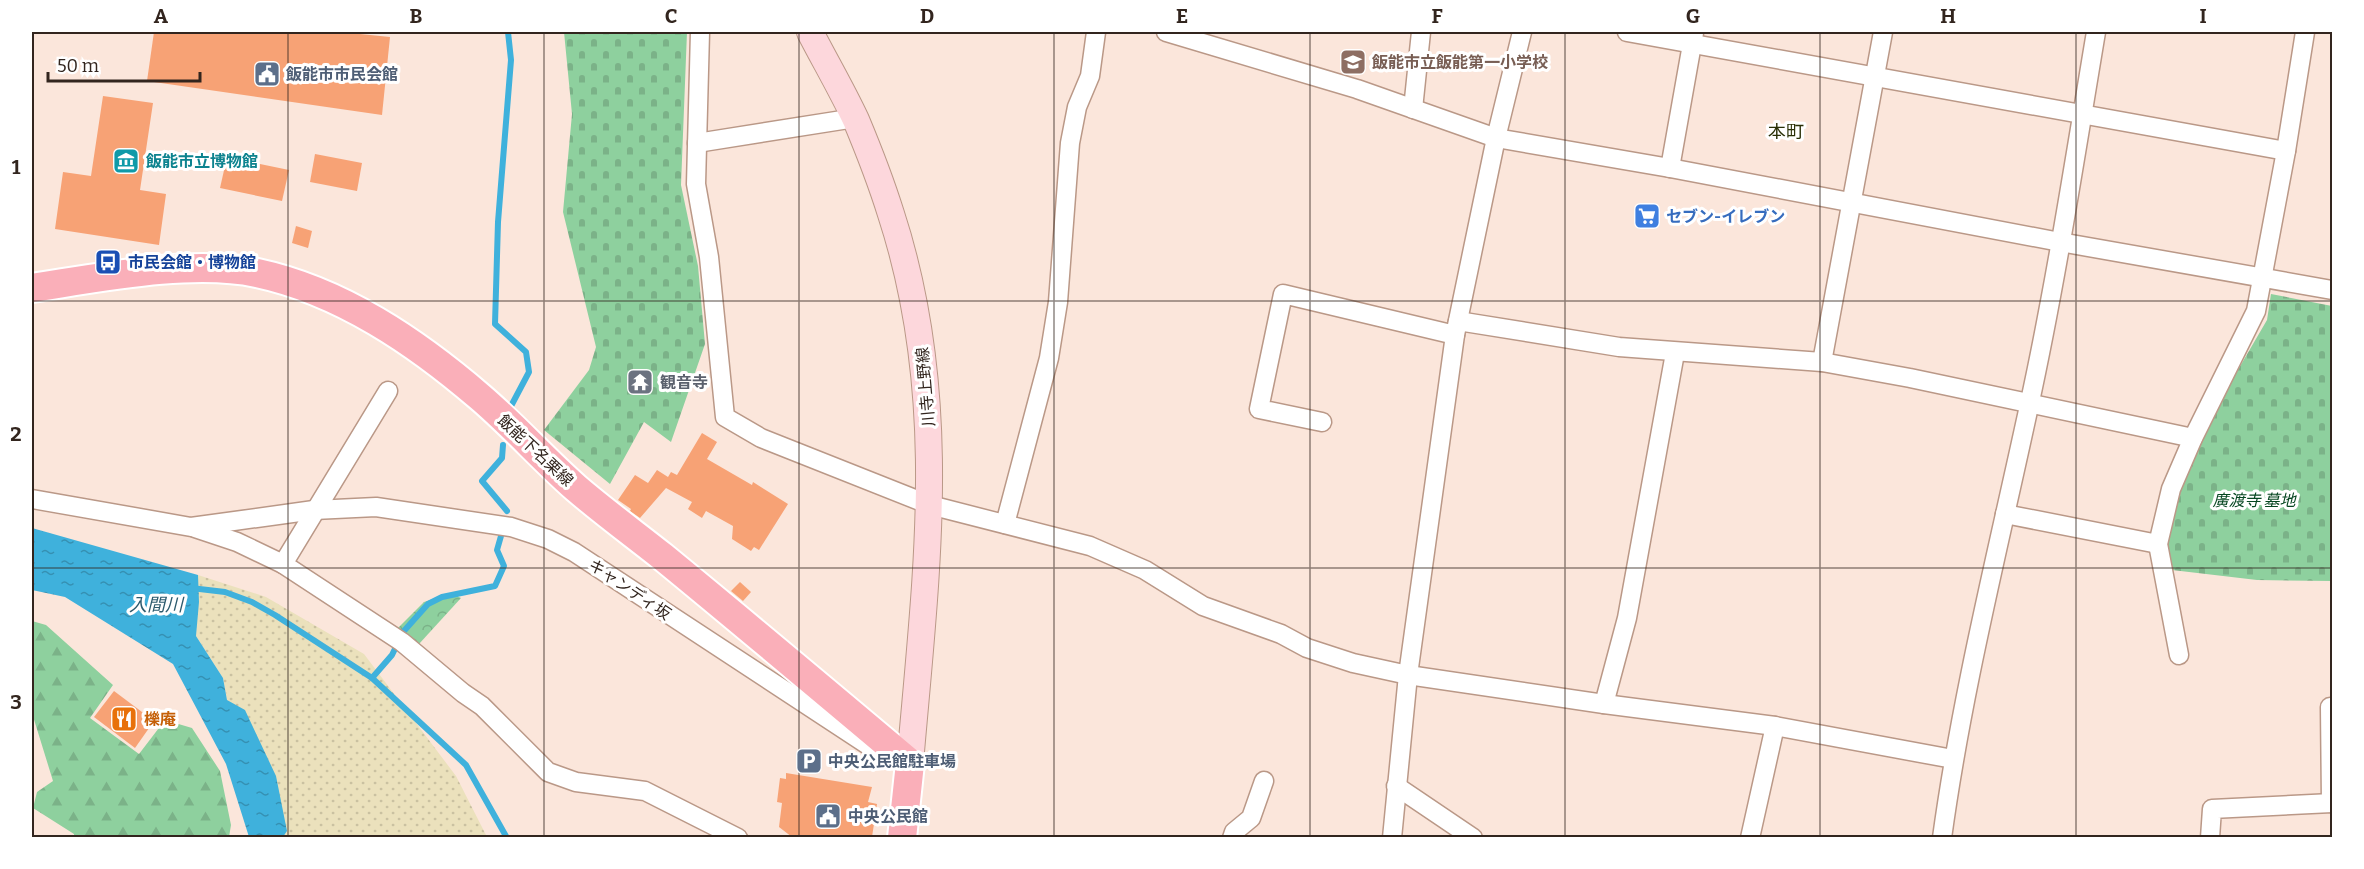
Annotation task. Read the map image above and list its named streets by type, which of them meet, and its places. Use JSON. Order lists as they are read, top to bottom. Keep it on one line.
{"streets":{"main road":["飯能下名栗線"],"street":["川寺上野線","キャンディ坂"]},"crossings":[["川寺上野線","飯能下名栗線"],["川寺上野線","キャンディ坂"],["飯能下名栗線","キャンディ坂"]],"districts":["本町"],"water":["入間川"],"parks":["廣渡寺 墓地"],"places":{"school or university":["飯能市立飯能第一小学校"],"public building":["飯能市市民会館","中央公民館"],"museum":["飯能市立博物館"],"supermarket":["セブン-イレブン"],"bus stop":["市民会館・博物館"],"temple":["観音寺"],"restaurant":["櫟庵"],"parking":["中央公民館駐車場"]},"scale_bar":"50 m","grid":{"columns":["A","B","C","D","E","F","G","H","I"],"rows":["1","2","3"]}}
